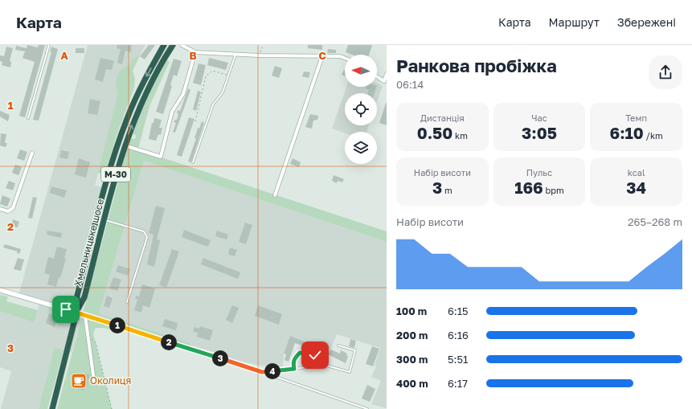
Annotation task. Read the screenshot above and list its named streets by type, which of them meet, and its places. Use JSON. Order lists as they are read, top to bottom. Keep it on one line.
{"streets":{"highway":["М-30","Хмельницьке шосе"]},"crossings":[["М-30","Хмельницьке шосе"]],"places":{"cafe":["Околиця"]},"north":"left","page":{"header":"Карта","nav":["Карта","Маршрут","Збережені"],"heading":["Ранкова пробіжка","06:14"],"stats":[["Дистанція","0.50 km"],["Час","3:05"],["Темп","6:10 /km"],["Набір висоти","3 m"],["Пульс","166 bpm"],["kcal","34"]],"chart":["Набір висоти","265–268 m"],"list":[{"name":"100 m","note":"6:15"},{"name":"200 m","note":"6:16"},{"name":"300 m","note":"5:51"},{"name":"400 m","note":"6:17"}],"pins":["1","2","3","4"]},"grid":{"columns":["A","B","C"],"rows":["1","2","3"]}}
